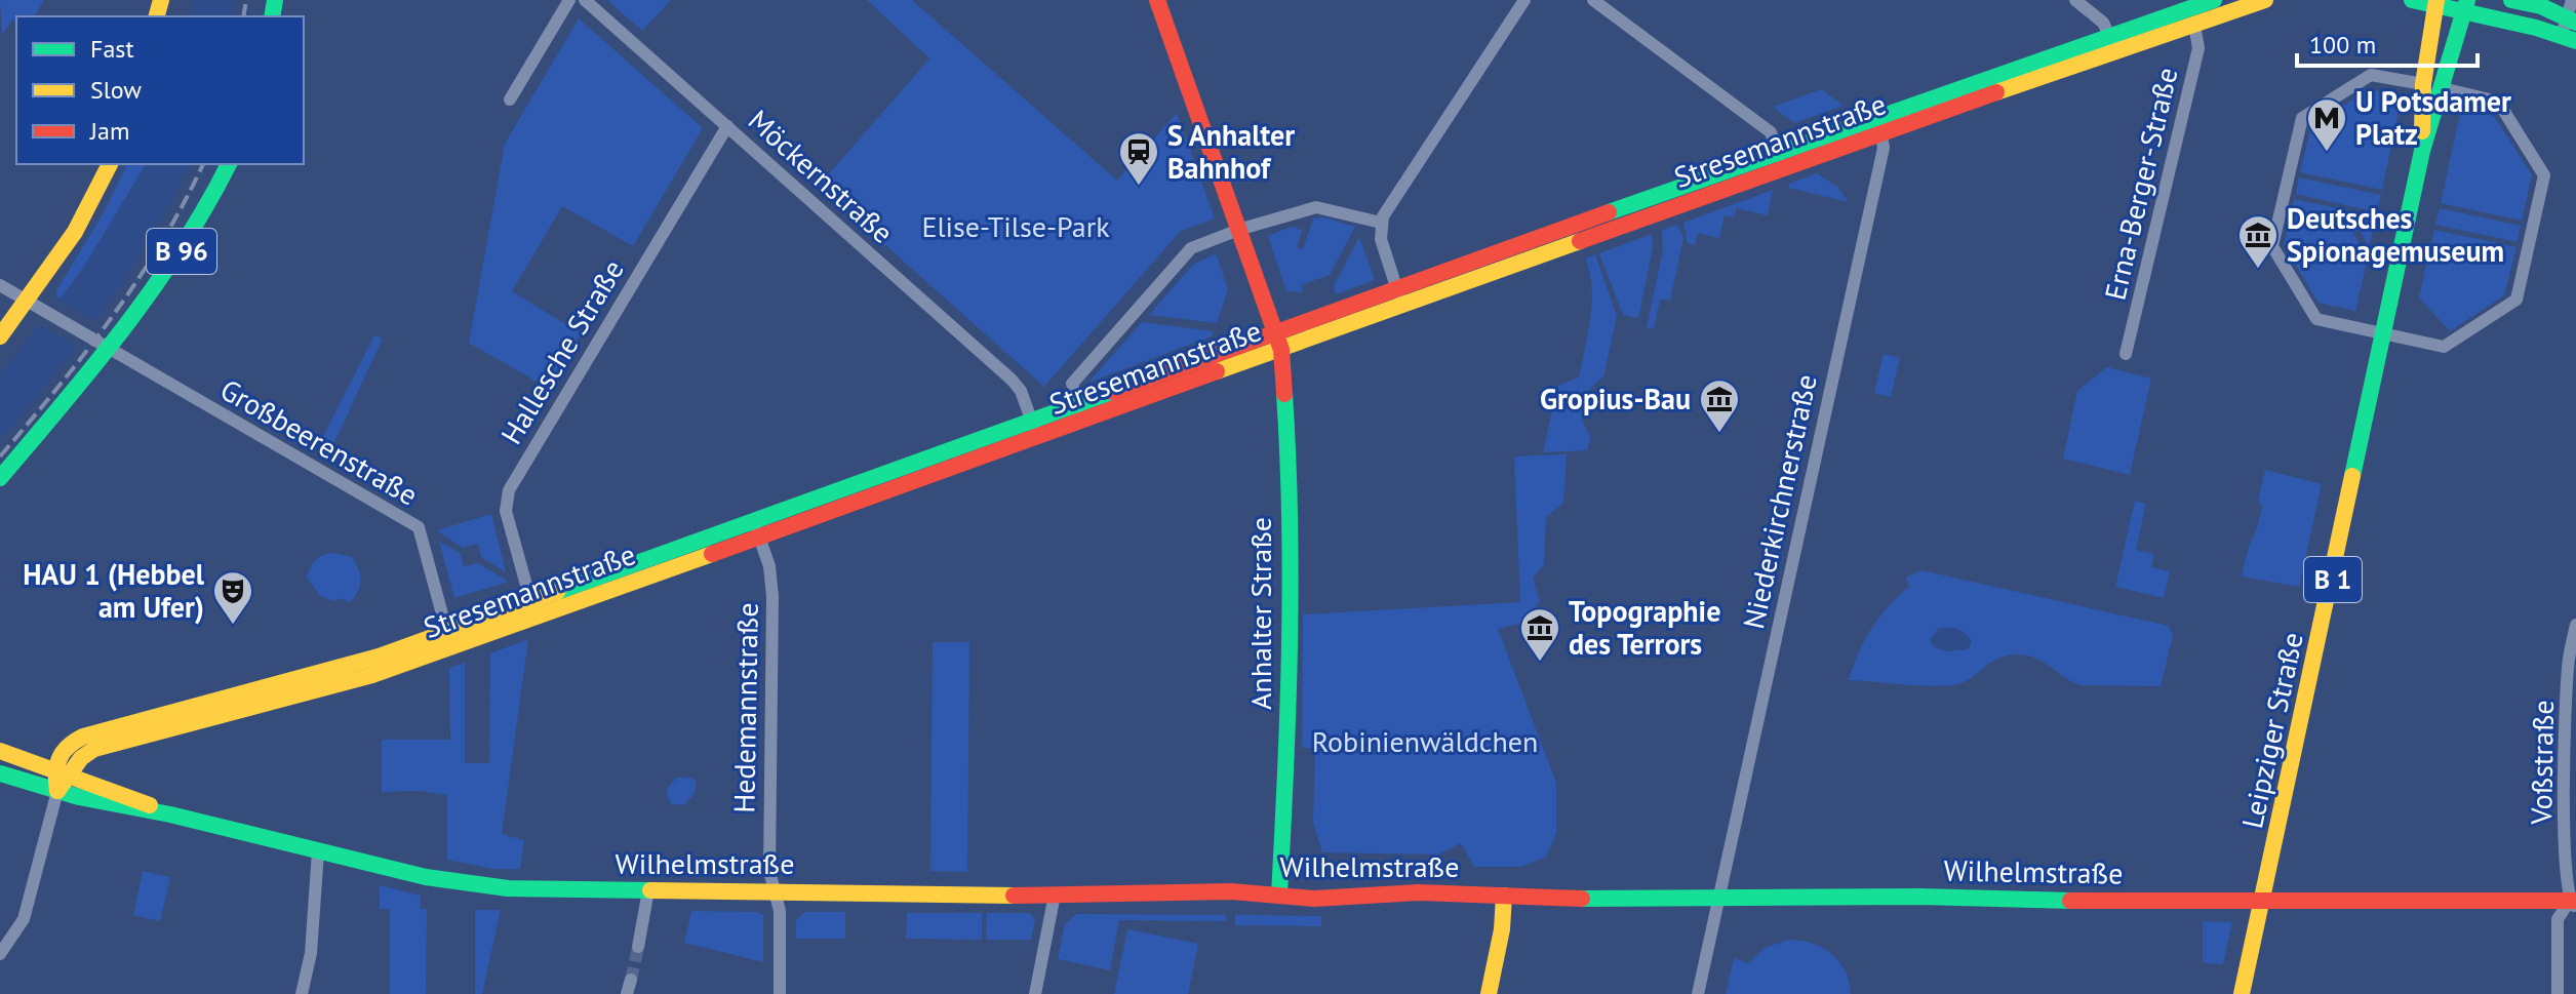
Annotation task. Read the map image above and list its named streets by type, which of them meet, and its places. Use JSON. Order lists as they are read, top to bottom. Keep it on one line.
{"streets":{"main road":["Stresemannstraße","B 96","B 1","Anhalter Straße","Leipziger Straße","Wilhelmstraße"],"street":["Möckernstraße","Erna-Berger-Straße","Hallesche Straße","Großbeerenstraße","Niederkirchnerstraße","Hedemannstraße","Voßstraße"]},"crossings":[["Stresemannstraße","Möckernstraße"],["Stresemannstraße","Erna-Berger-Straße"],["Stresemannstraße","Hallesche Straße"],["Stresemannstraße","Großbeerenstraße"],["Stresemannstraße","Niederkirchnerstraße"],["Stresemannstraße","Anhalter Straße"],["Stresemannstraße","Hedemannstraße"],["Stresemannstraße","Wilhelmstraße"],["Möckernstraße","Hallesche Straße"],["B 96","Großbeerenstraße"],["Niederkirchnerstraße","Wilhelmstraße"],["B 1","Leipziger Straße"],["Anhalter Straße","Wilhelmstraße"],["Hedemannstraße","Wilhelmstraße"],["Leipziger Straße","Wilhelmstraße"],["Voßstraße","Wilhelmstraße"]],"parks":["Elise-Tilse-Park","Robinienwäldchen"],"places":{"metro station":["U Potsdamer Platz"],"station":["S Anhalter Bahnhof"],"museum":["Deutsches Spionagemuseum","Gropius-Bau","Topographie des Terrors"],"theatre":["HAU 1 (Hebbel am Ufer)"]},"legend":["Fast","Slow","Jam"],"scale_bar":"100 m"}
